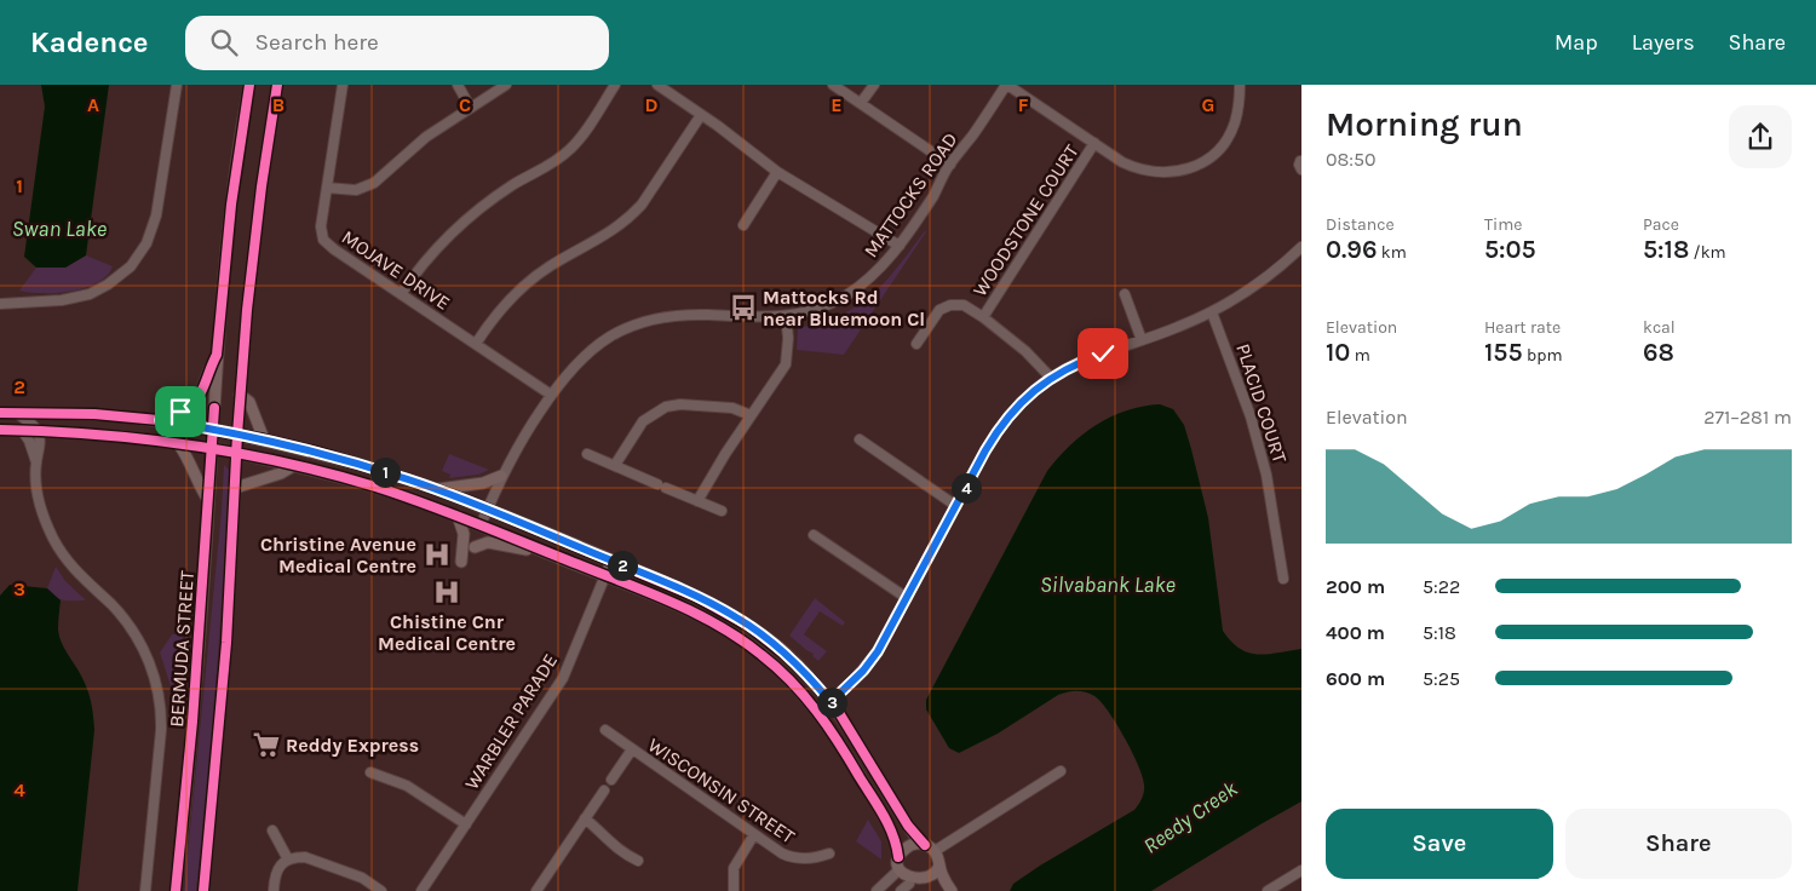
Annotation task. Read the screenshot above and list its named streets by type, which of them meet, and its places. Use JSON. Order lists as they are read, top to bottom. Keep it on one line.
{"streets":{"main road":["BERMUDA STREET"],"street":["MATTOCKS ROAD","WOODSTONE COURT","MOJAVE DRIVE","PLACID COURT","WARBLER PARADE","WISCONSIN STREET"]},"crossings":[["MATTOCKS ROAD","MOJAVE DRIVE"]],"water":["Swan Lake","Silvabank Lake","Reedy Creek"],"places":{"bus stop":["Mattocks Rd near Bluemoon Cl"],"hospital":["Christine Avenue Medical Centre","Chistine Cnr Medical Centre"],"supermarket":["Reddy Express"]},"page":{"header":"Kadence","search":"Search here","nav":["Map","Layers","Share"],"heading":["Morning run","08:50"],"stats":[["Distance","0.96 km"],["Time","5:05"],["Pace","5:18 /km"],["Elevation","10 m"],["Heart rate","155 bpm"],["kcal","68"]],"chart":["Elevation","271–281 m"],"pins":["1","4","2","3"],"list":[{"name":"200 m","note":"5:22"},{"name":"400 m","note":"5:18"},{"name":"600 m","note":"5:25"}],"buttons":["Save","Share"]},"grid":{"columns":["A","B","C","D","E","F","G"],"rows":["1","2","3","4"]}}
